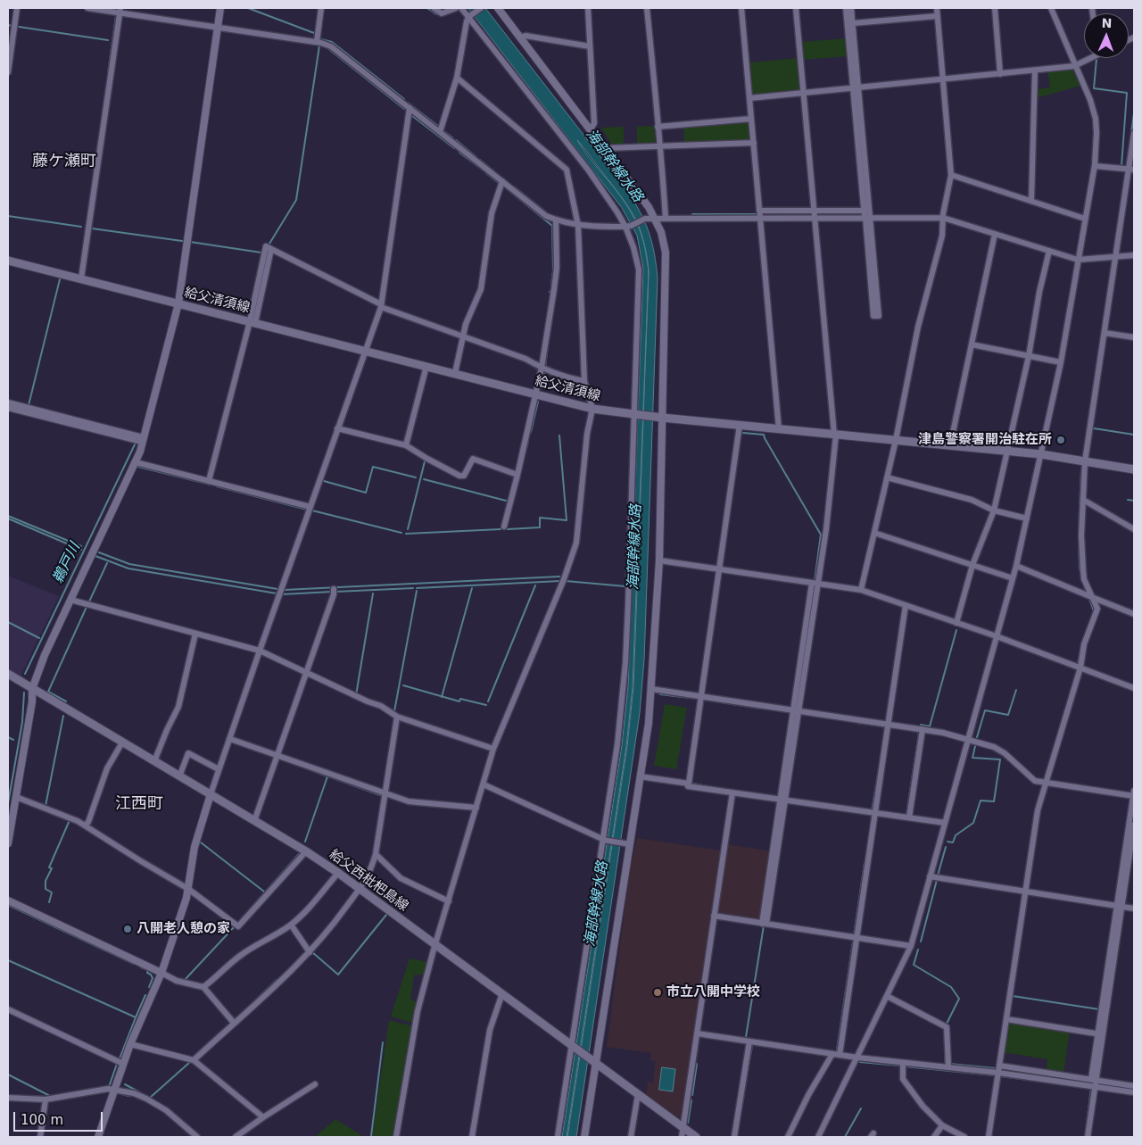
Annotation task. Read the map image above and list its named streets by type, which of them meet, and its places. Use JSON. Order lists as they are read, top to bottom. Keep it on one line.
{"streets":{"main road":["給父清須線","給父西枇杷島線"]},"districts":["藤ケ瀬町","江西町"],"water":["海部幹線水路","鵜戸川"],"places":["津島警察署開治駐在所","八開老人憩の家","市立八開中学校"],"scale_bar":"100 m","north":"top"}
